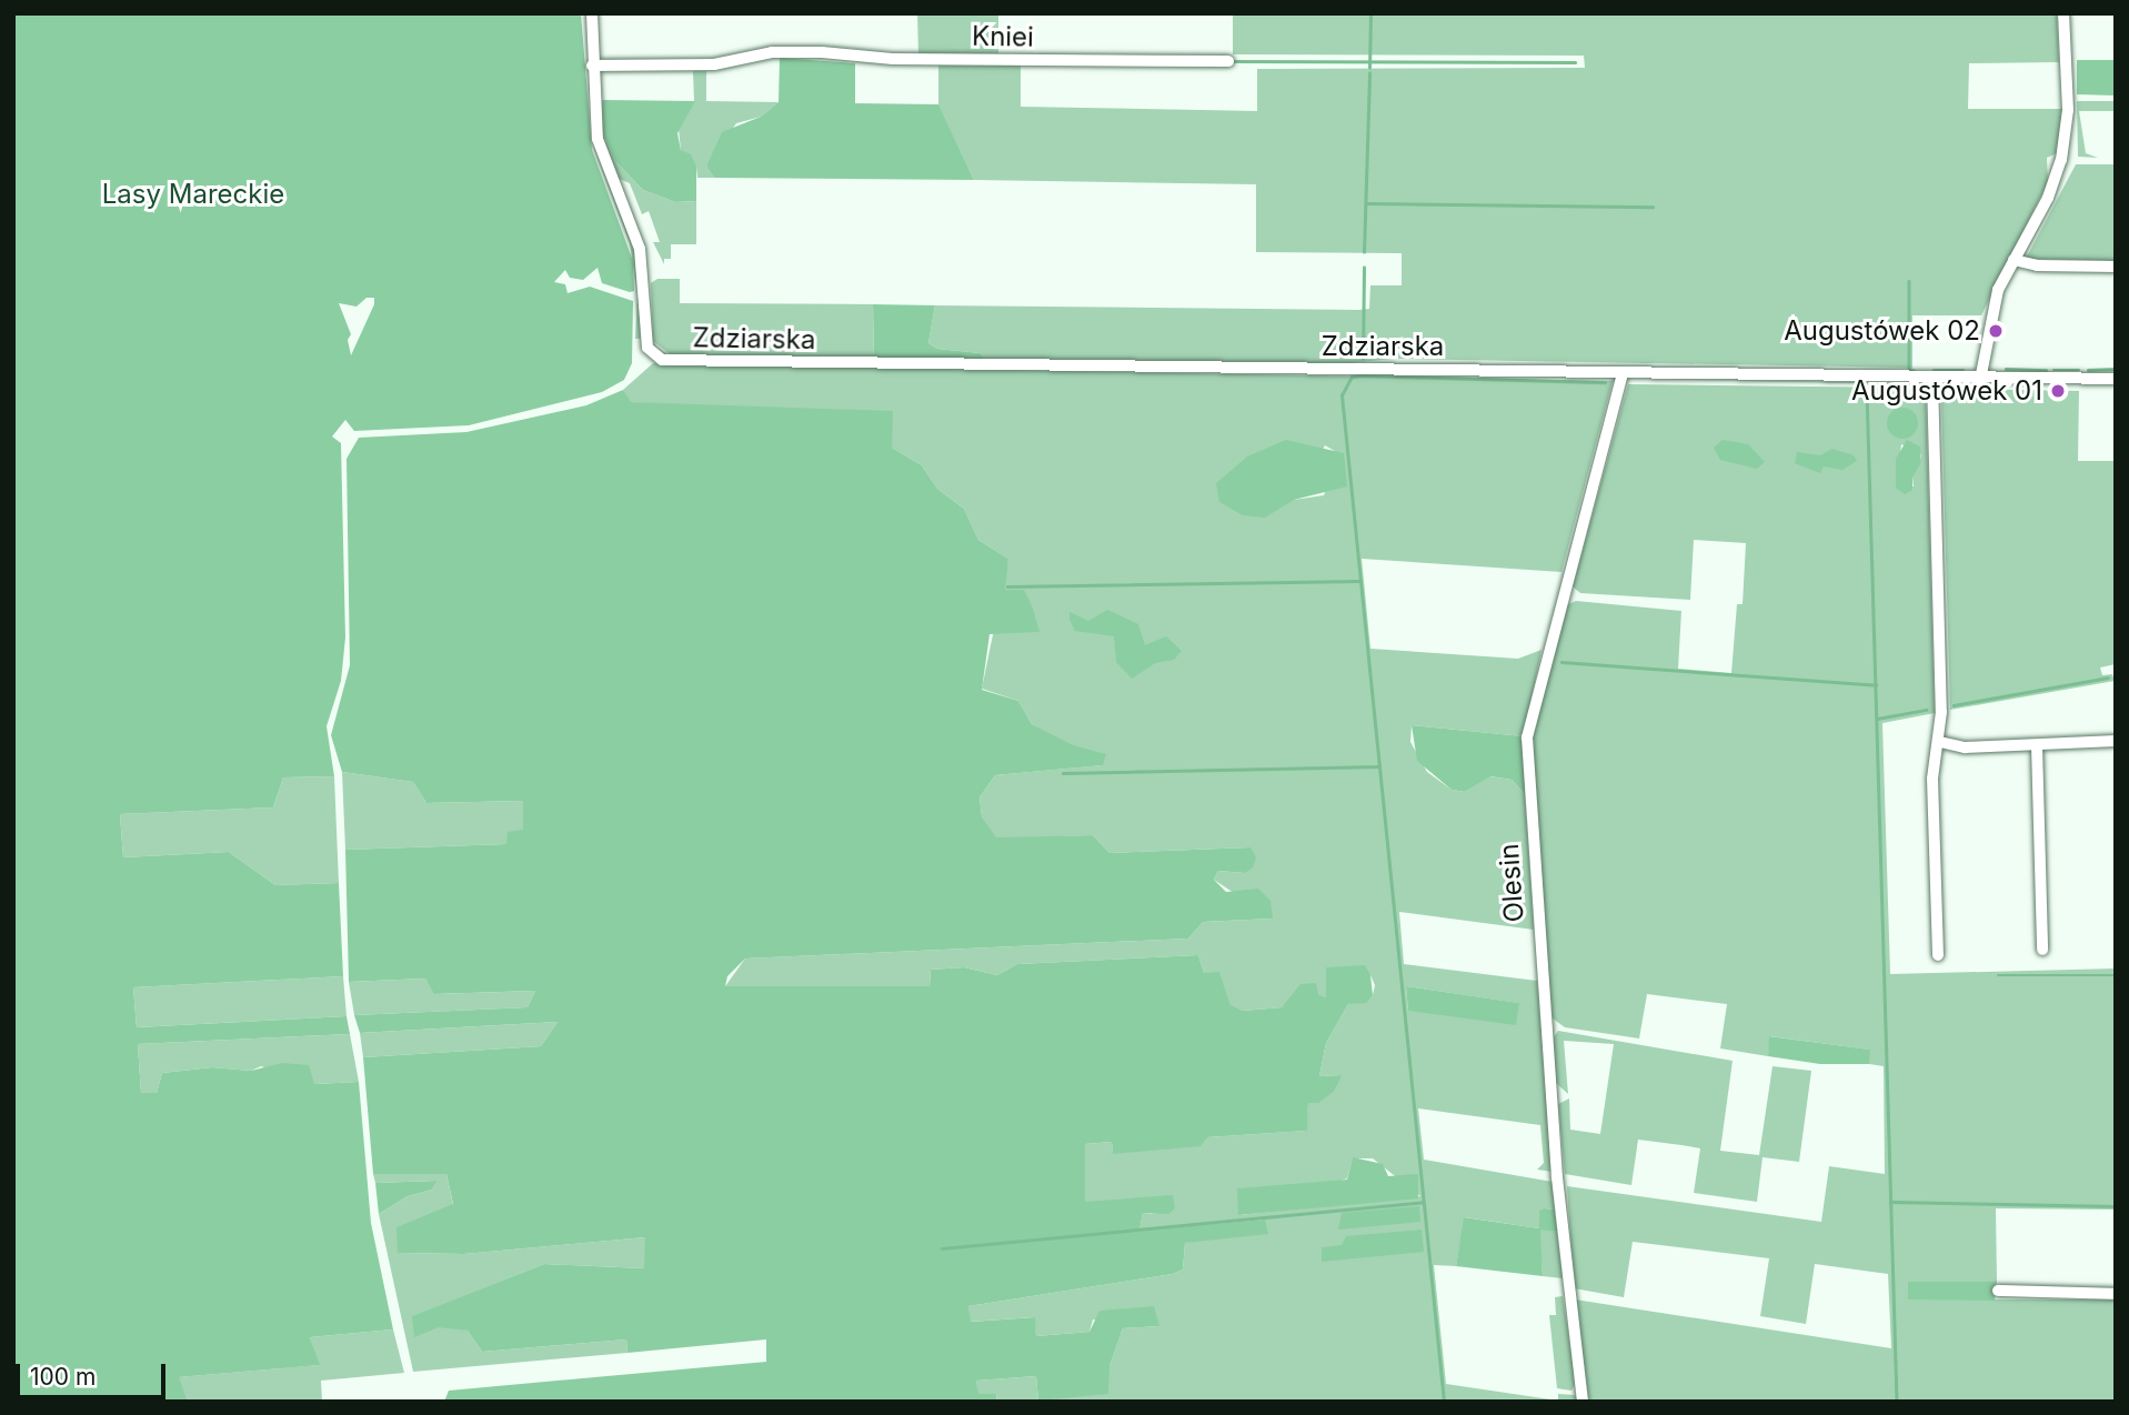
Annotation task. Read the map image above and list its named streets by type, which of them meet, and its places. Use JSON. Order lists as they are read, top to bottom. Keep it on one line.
{"streets":{"street":["Kniei","Zdziarska","Olesin"]},"crossings":[["Kniei","Zdziarska"],["Zdziarska","Olesin"]],"parks":["Lasy Mareckie"],"places":["Augustówek 02","Augustówek 01"],"scale_bar":"100 m"}
